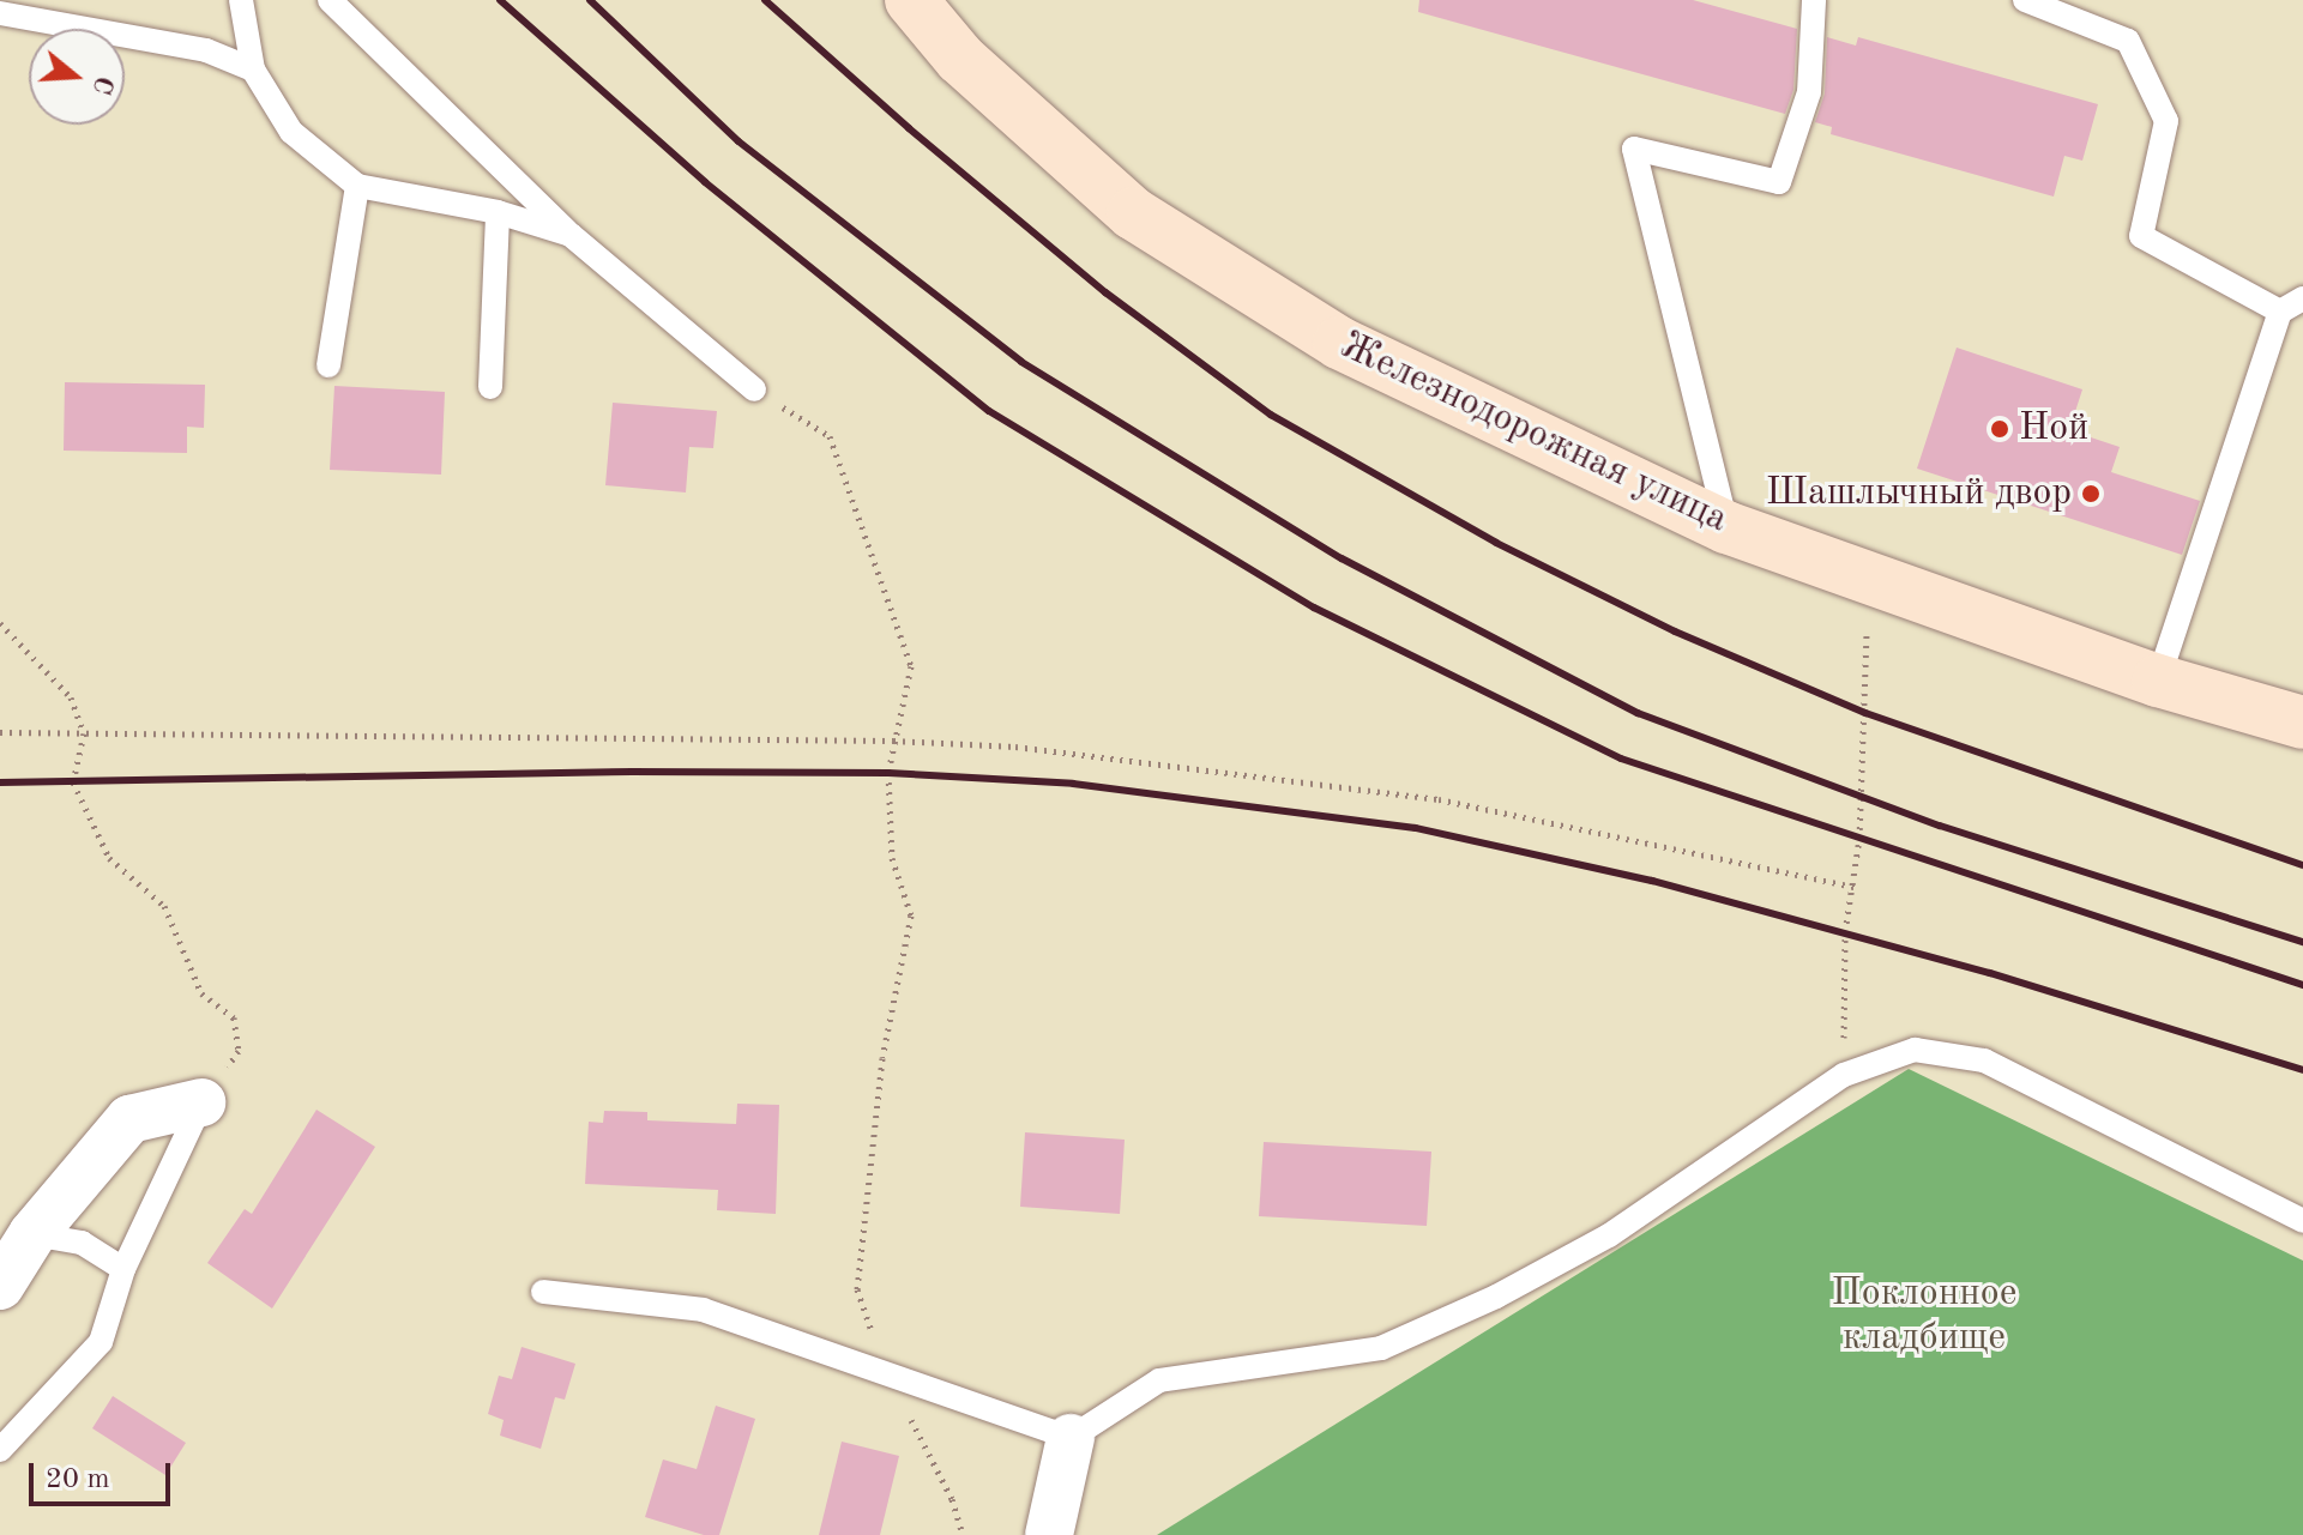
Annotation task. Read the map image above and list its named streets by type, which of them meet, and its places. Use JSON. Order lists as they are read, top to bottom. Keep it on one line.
{"streets":{"street":["Железнодорожная улица"]},"parks":["Поклонное кладбище"],"places":["Ной","Шашлычный двор"],"scale_bar":"20 m","north":"right"}
